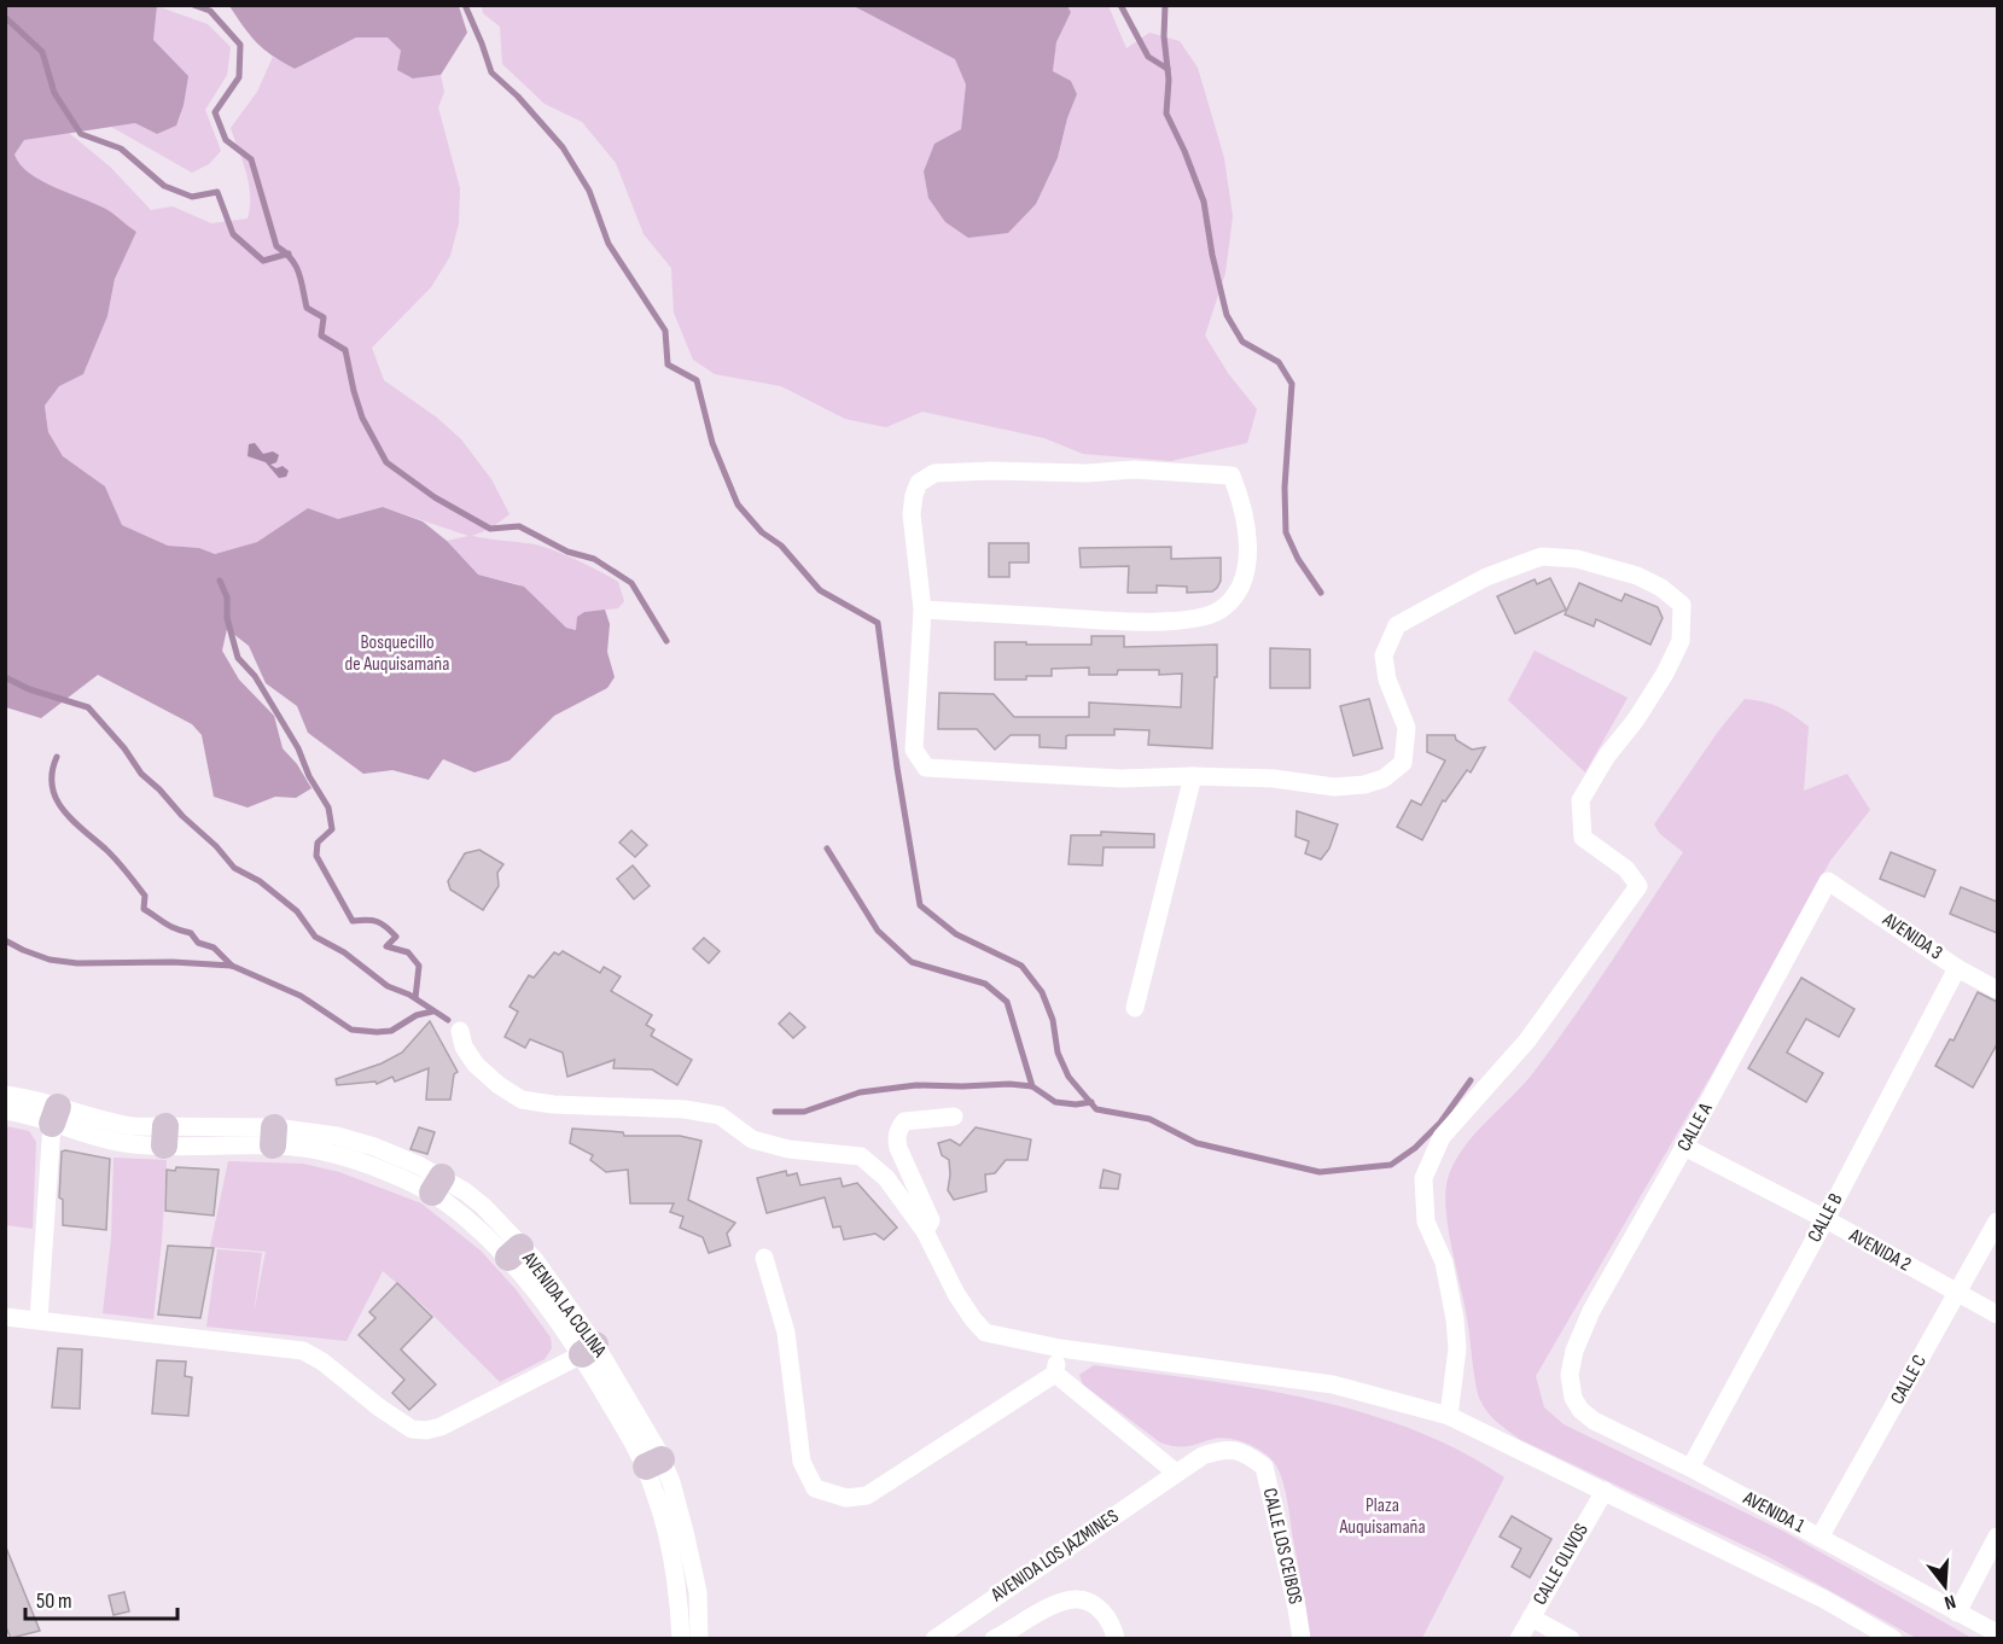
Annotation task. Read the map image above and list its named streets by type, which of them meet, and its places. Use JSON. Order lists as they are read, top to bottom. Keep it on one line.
{"streets":{"street":["AVENIDA 3","CALLE A","CALLE B","AVENIDA 2","AVENIDA LA COLINA","CALLE C","AVENIDA 1","CALLE LOS CEIBOS","AVENIDA LOS JAZMINES","CALLE OLIVOS"]},"crossings":[["AVENIDA 3","CALLE A"],["AVENIDA 3","CALLE B"],["CALLE A","AVENIDA 2"],["CALLE A","AVENIDA 1"],["CALLE B","AVENIDA 2"],["CALLE B","AVENIDA 1"],["AVENIDA 2","CALLE C"],["CALLE C","AVENIDA 1"],["CALLE LOS CEIBOS","AVENIDA LOS JAZMINES"]],"parks":["Bosquecillo de Auquisamaña","Plaza Auquisamaña"],"scale_bar":"50 m","north":"bottom"}
